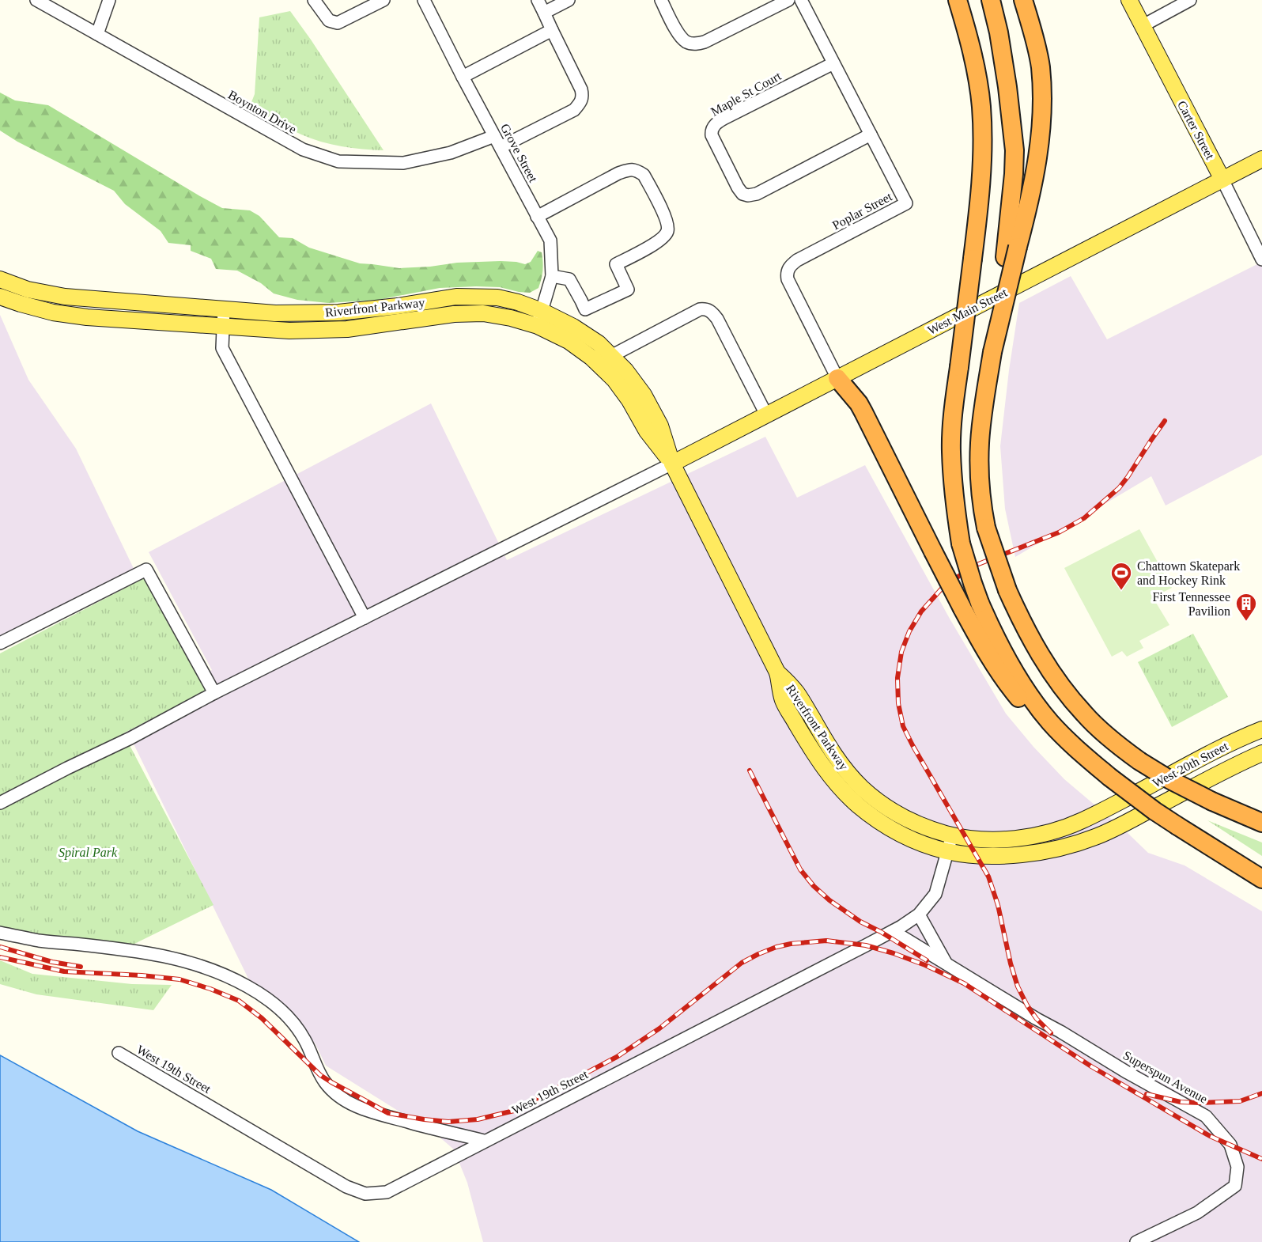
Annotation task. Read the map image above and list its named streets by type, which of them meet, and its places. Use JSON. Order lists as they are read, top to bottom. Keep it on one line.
{"streets":{"main road":["Carter Street","Riverfront Parkway","West Main Street","West 20th Street"],"street":["Maple St Court","Boynton Drive","Grove Street","Poplar Street","West 19th Street","Superspun Avenue"]},"crossings":[["Maple St Court","Poplar Street"],["Boynton Drive","Grove Street"],["Carter Street","West Main Street"],["Grove Street","Riverfront Parkway"],["Poplar Street","West Main Street"],["Riverfront Parkway","West Main Street"],["Riverfront Parkway","West 20th Street"],["Riverfront Parkway","West 19th Street"],["West 19th Street","Superspun Avenue"]],"parks":["Spiral Park"],"places":{"sports":["Chattown Skatepark and Hockey Rink"],"building":["First Tennessee Pavilion"]}}
